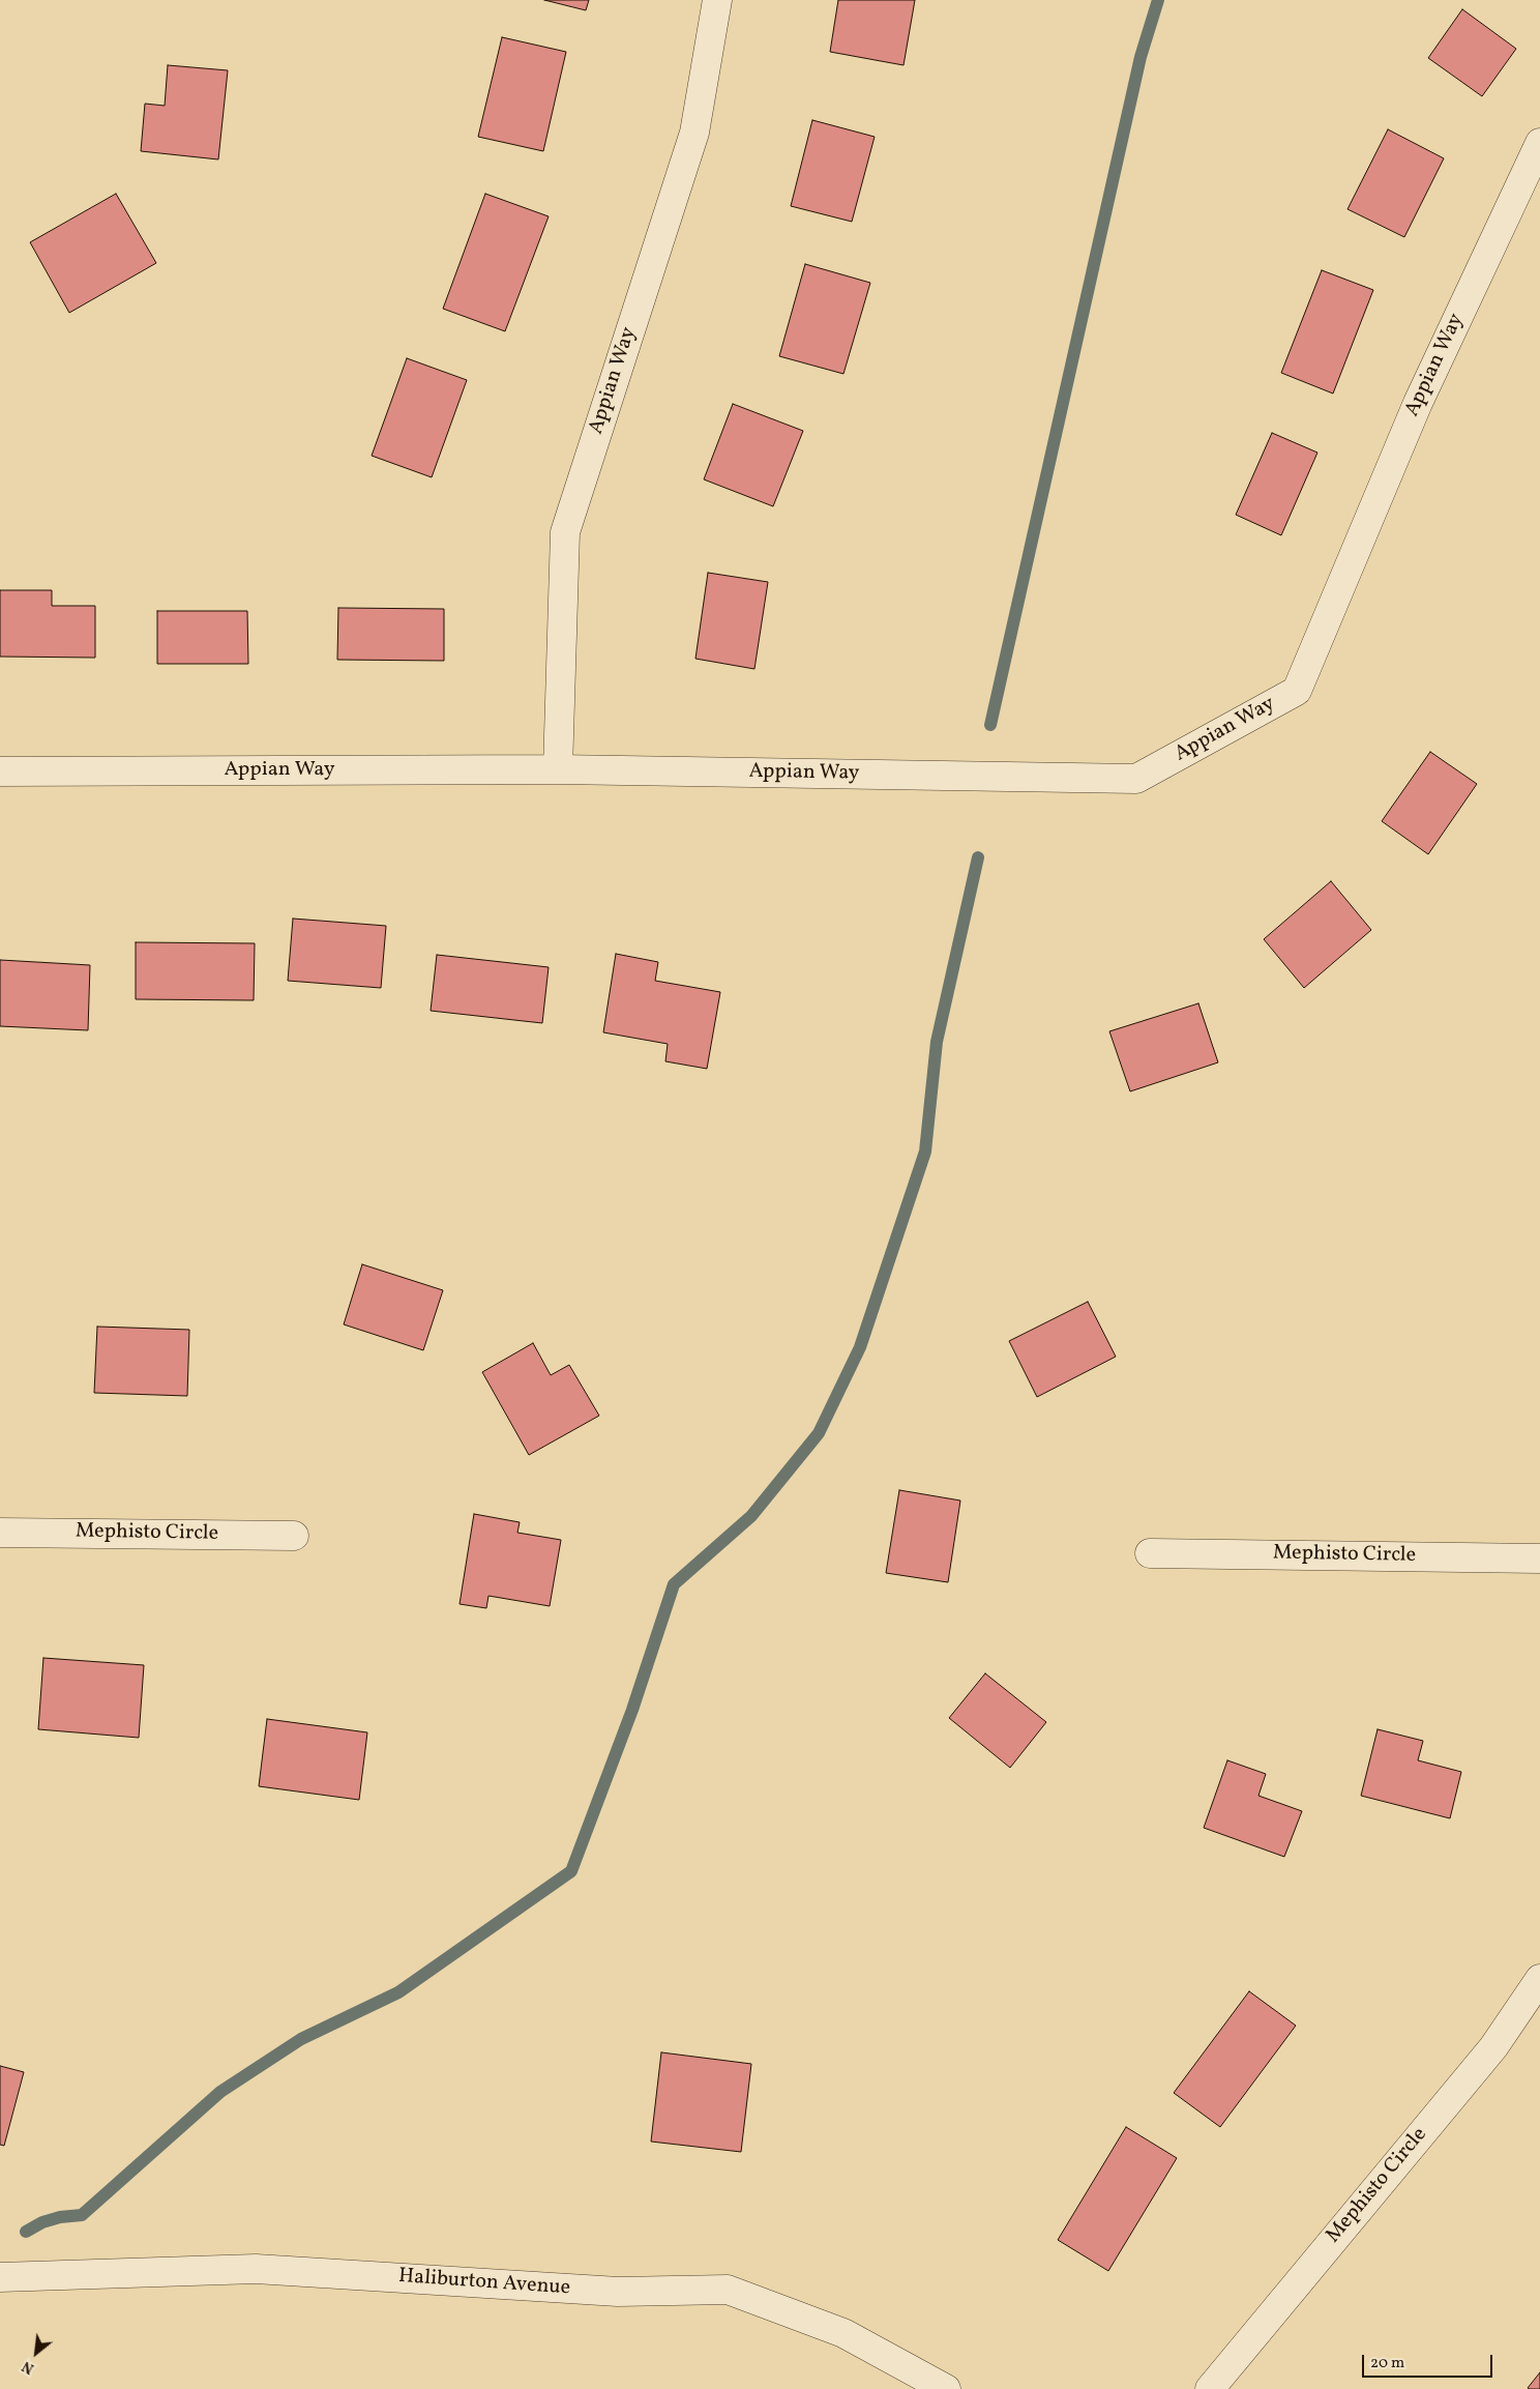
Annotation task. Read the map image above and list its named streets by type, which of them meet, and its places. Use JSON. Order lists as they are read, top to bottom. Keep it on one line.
{"streets":{"street":["Appian Way","Mephisto Circle","Haliburton Avenue"]},"scale_bar":"20 m","north":"bottom left"}
